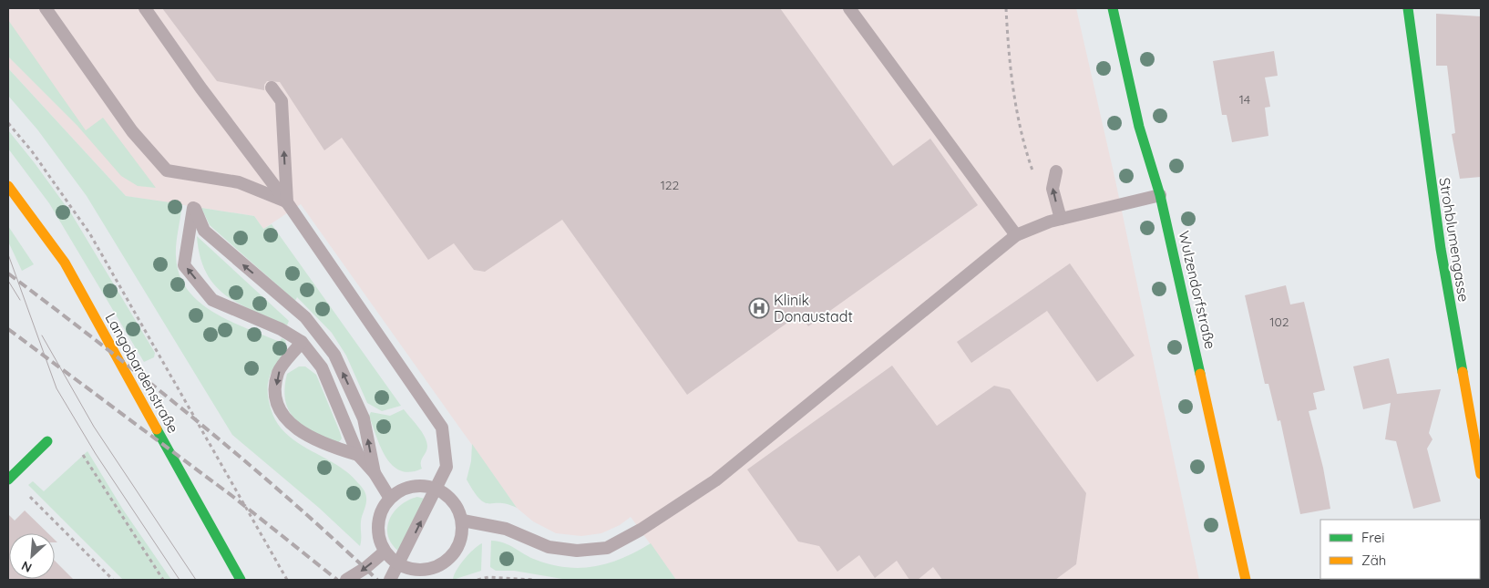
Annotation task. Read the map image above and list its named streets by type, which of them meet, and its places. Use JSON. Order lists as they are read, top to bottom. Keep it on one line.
{"streets":{"street":["Strohblumengasse","Wulzendorfstraße","Langobardenstraße"]},"places":{"hospital":["Klinik Donaustadt"]},"house_numbers":["14","122","102"],"legend":["Frei","Zäh"],"north":"bottom left"}
